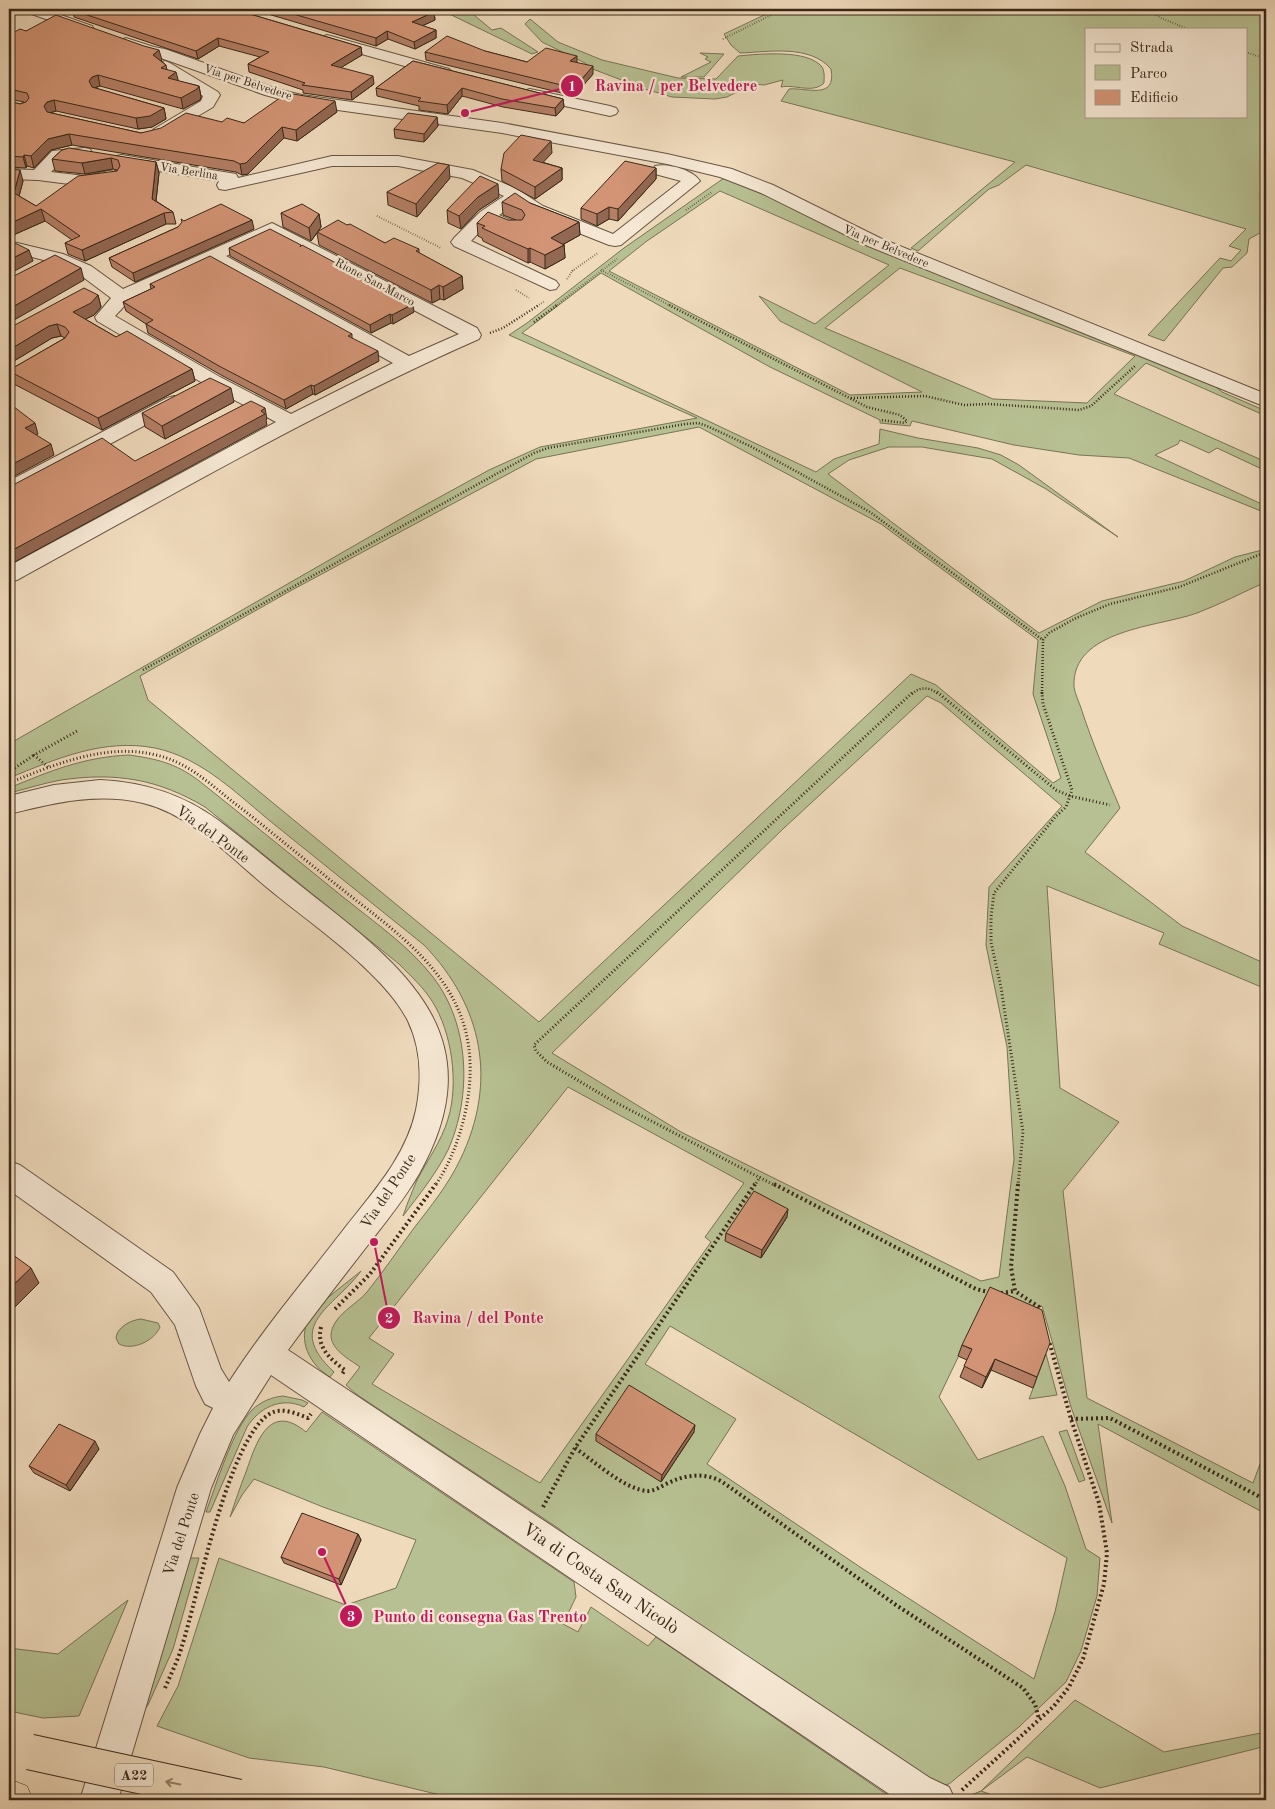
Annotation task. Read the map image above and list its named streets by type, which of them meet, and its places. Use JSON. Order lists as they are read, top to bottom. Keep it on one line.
{"streets":{"highway":["A22"],"street":["Via per Belvedere","Via Berlina","Rione San Marco","Via del Ponte","Via di Costa San Nicolò"]},"crossings":[["Via del Ponte","Via di Costa San Nicolò"]],"places":["Ravina / per Belvedere","Ravina / del Ponte","Punto di consegna Gas Trento"],"legend":["Strada","Parco","Edificio"]}
